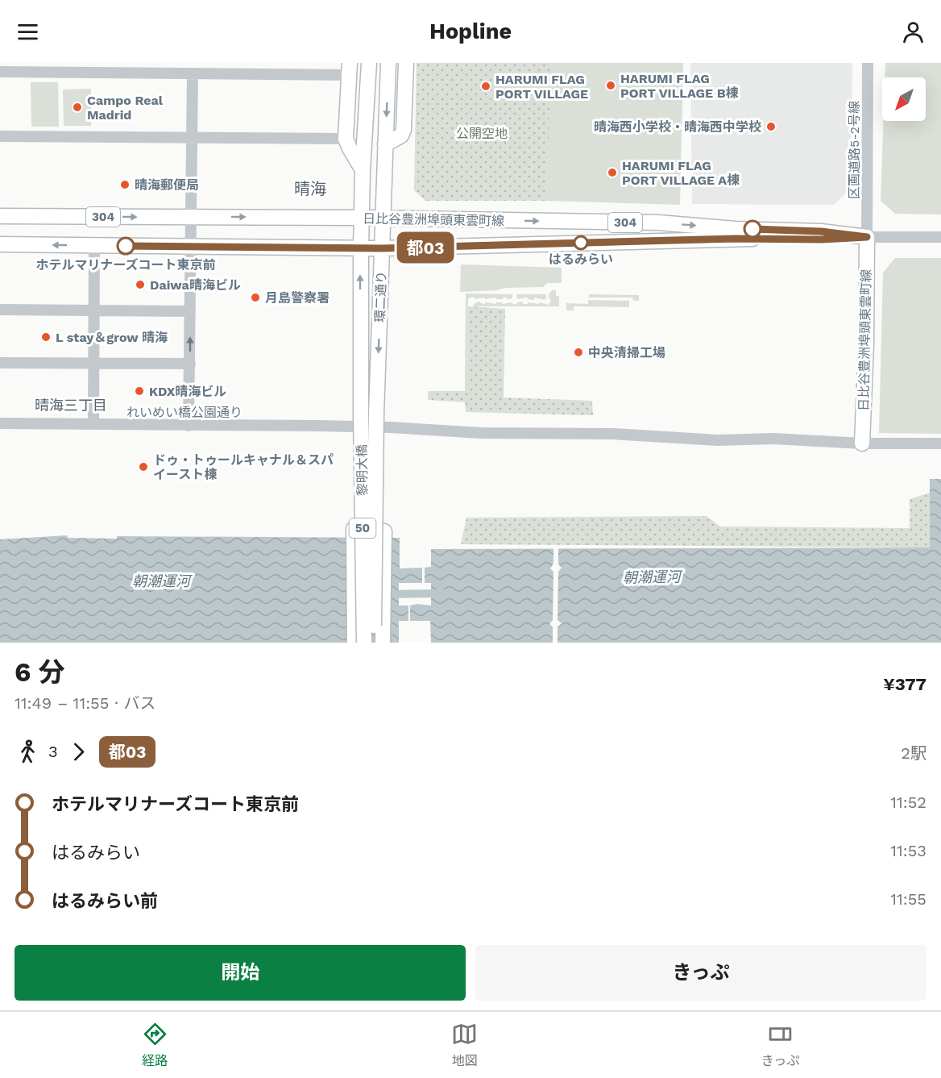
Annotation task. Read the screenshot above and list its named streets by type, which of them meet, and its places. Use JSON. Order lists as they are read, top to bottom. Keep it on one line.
{"streets":{"main road":["304","日比谷豊洲埠頭東雲町線","環二通り","黎明大橋","50"],"street":["区画道路5-2号線","れいめい橋公園通り"]},"crossings":[["区画道路5-2号線","日比谷豊洲埠頭東雲町線"],["日比谷豊洲埠頭東雲町線","環二通り"],["日比谷豊洲埠頭東雲町線","れいめい橋公園通り"],["環二通り","黎明大橋"],["環二通り","50"],["黎明大橋","50"]],"districts":["晴海","晴海三丁目"],"water":["朝潮運河"],"parks":["公開空地"],"places":["HARUMI FLAG PORT VILLAGE B棟","HARUMI FLAG PORT VILLAGE","Campo Real Madrid","晴海西小学校・晴海西中学校","HARUMI FLAG PORT VILLAGE A棟","晴海郵便局","はるみらい","ホテルマリナーズコート東京前","Daiwa晴海ビル","月島警察署","L stay＆grow 晴海","中央清掃工場","KDX晴海ビル","ドゥ・トゥールキャナル＆スパ イースト棟"],"lines":["bus line 都03"],"north":"bottom left","page":{"header":"Hopline","on_map":"都03","heading":["6 分","11:49 – 11:55 · バス","¥377"],"legs":["3","都03","2駅"],"list":[{"name":"ホテルマリナーズコート東京前","value":"11:52"},{"name":"はるみらい","value":"11:53"},{"name":"はるみらい前","value":"11:55"}],"buttons":["開始","きっぷ"],"tabs":["経路","地図","きっぷ"]}}
